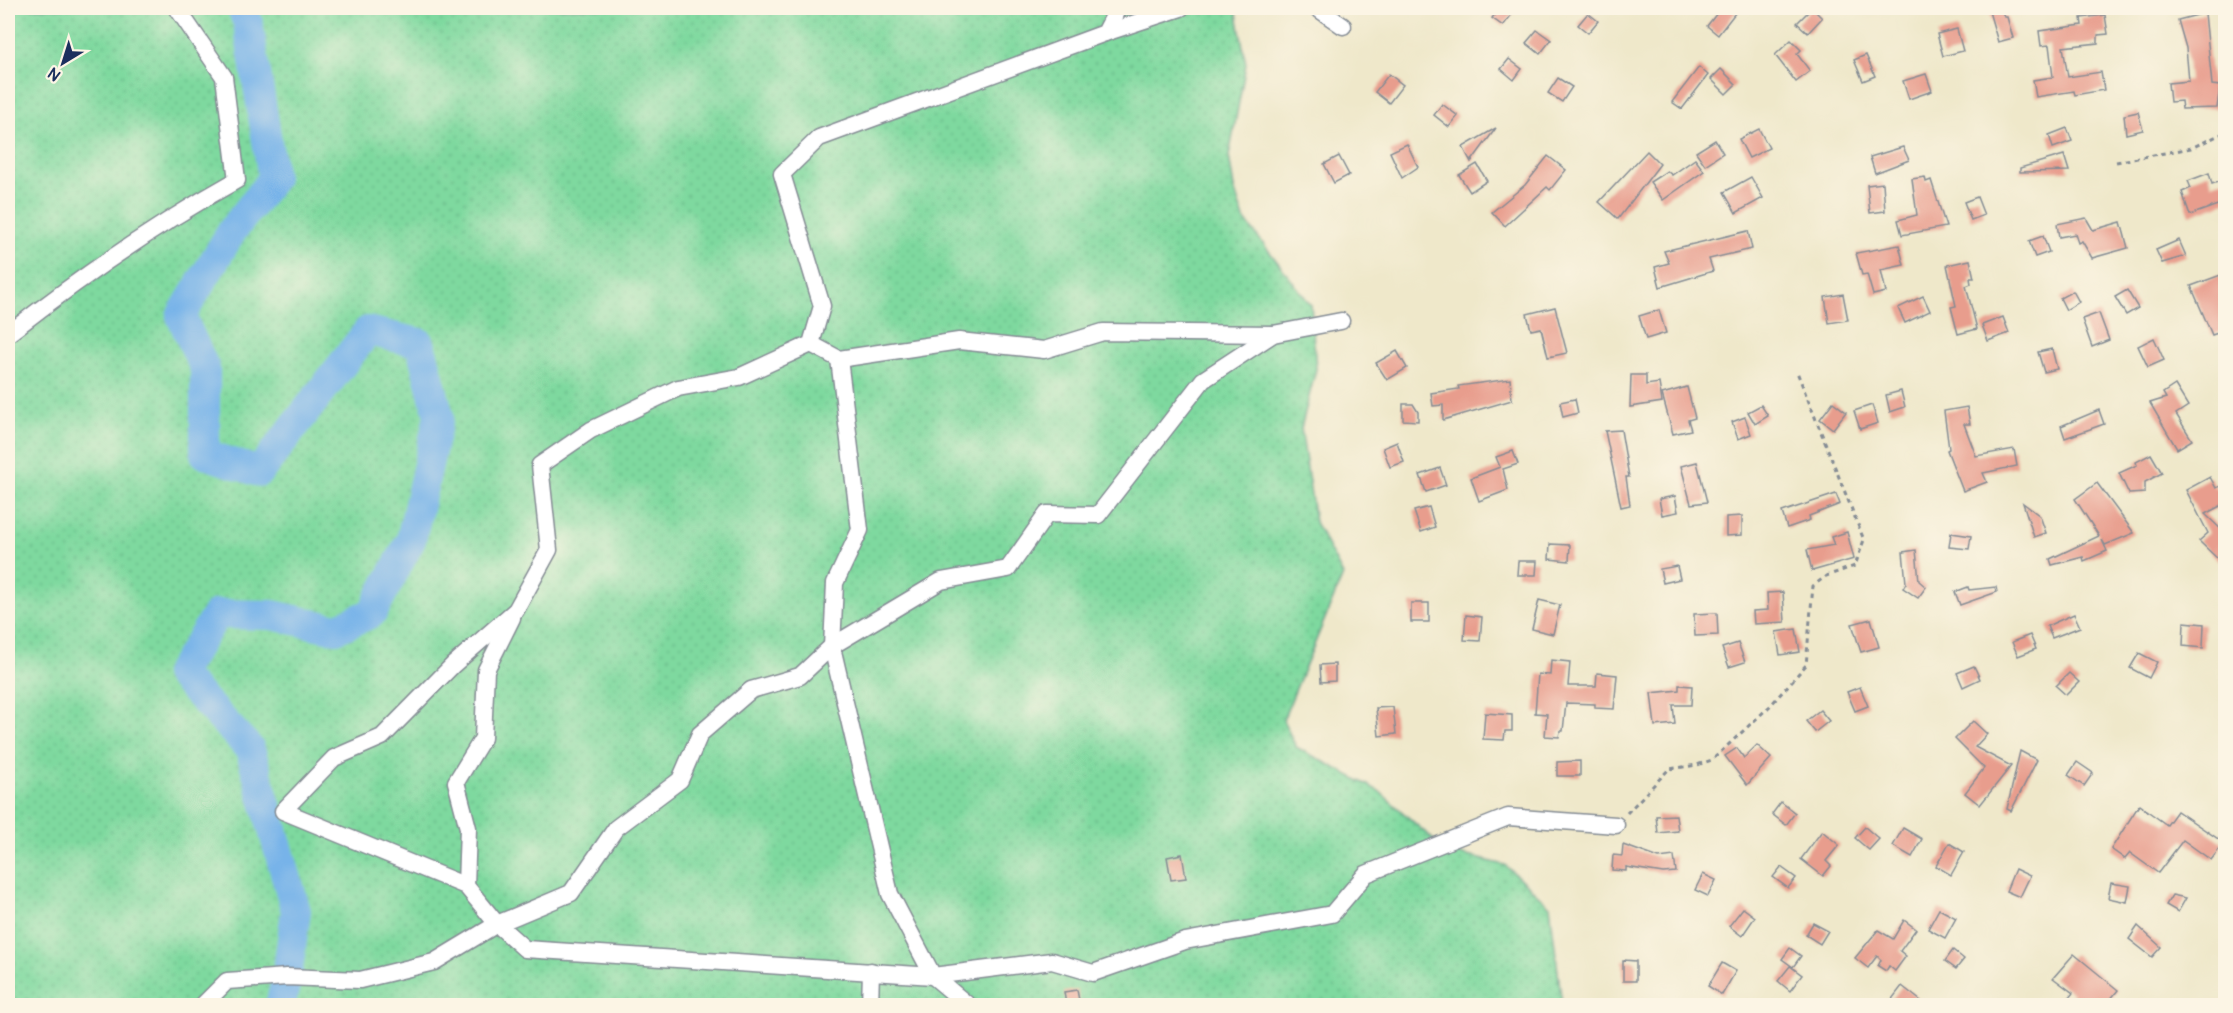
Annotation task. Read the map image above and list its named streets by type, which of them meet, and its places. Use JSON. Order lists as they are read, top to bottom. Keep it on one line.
{"north":"bottom left"}
